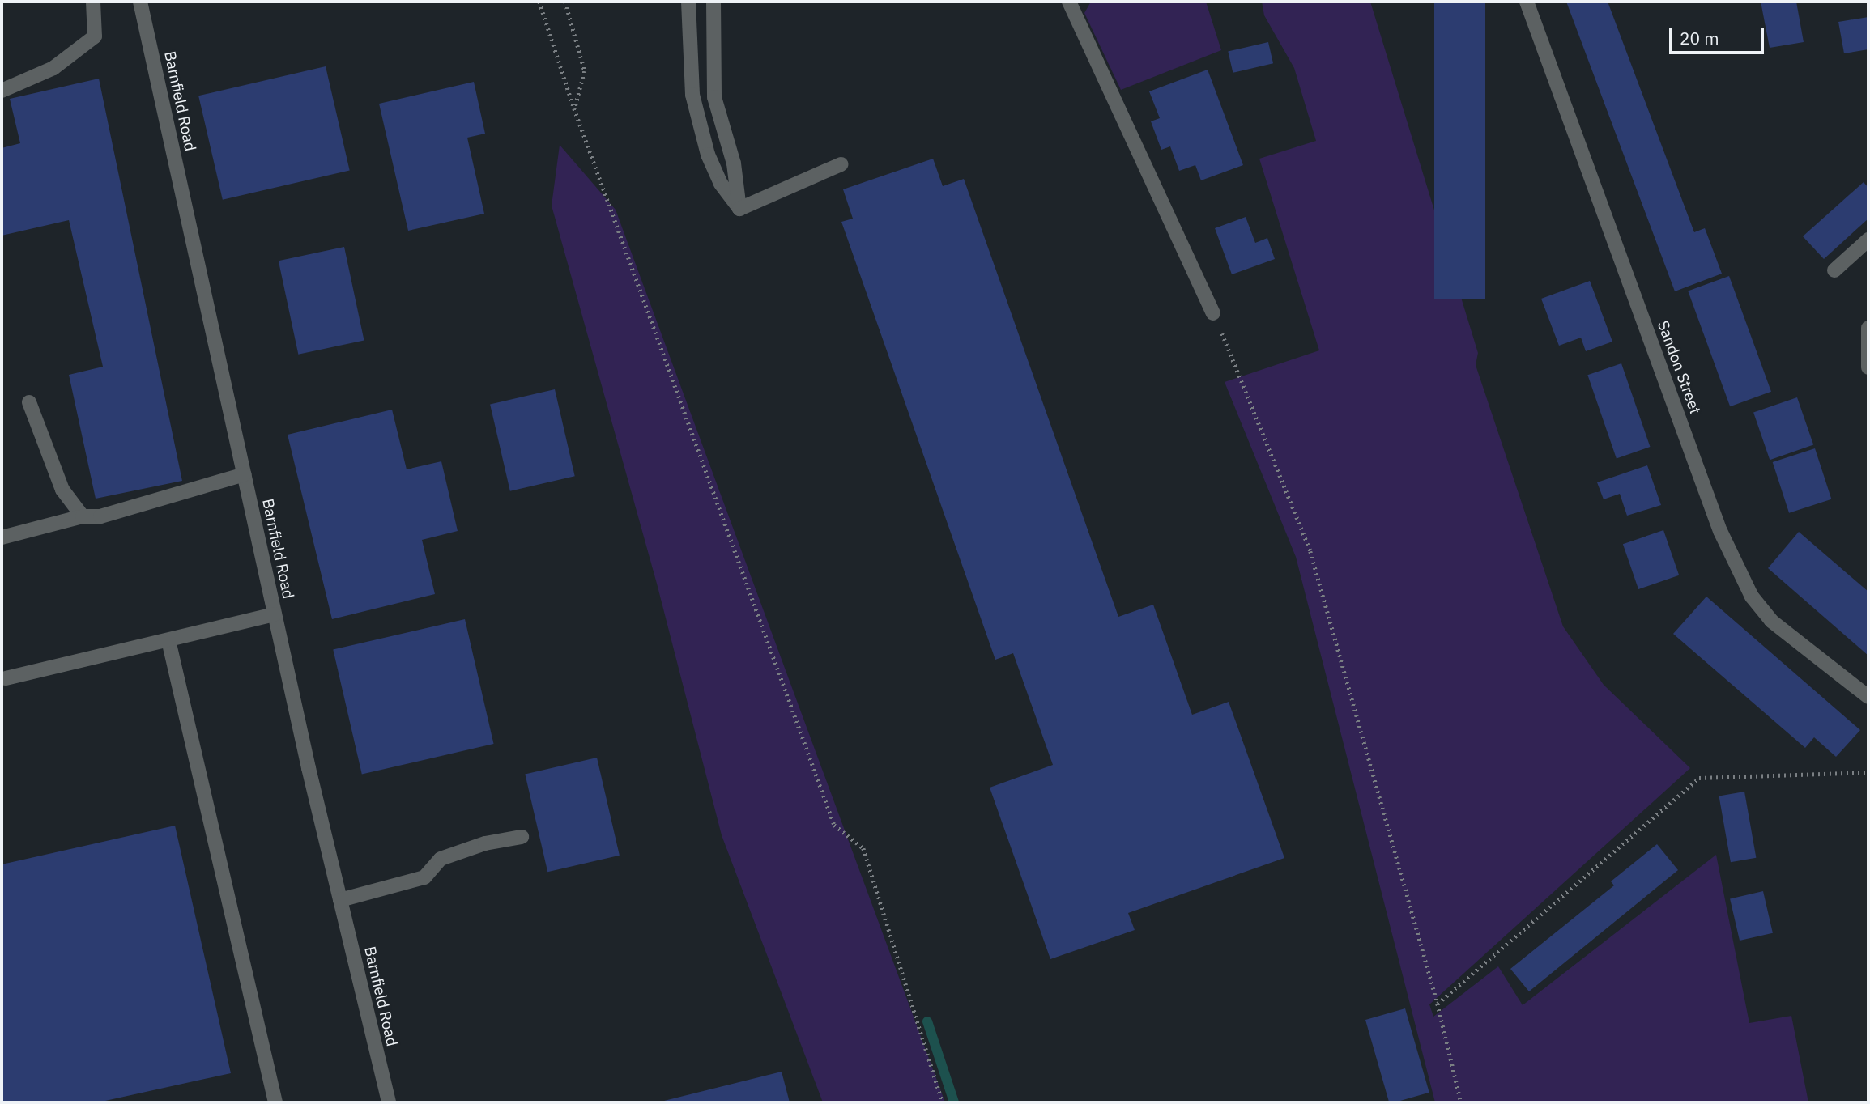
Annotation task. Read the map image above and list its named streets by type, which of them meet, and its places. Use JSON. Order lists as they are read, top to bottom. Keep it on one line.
{"streets":{"street":["Barnfield Road","Sandon Street"]},"scale_bar":"20 m"}
